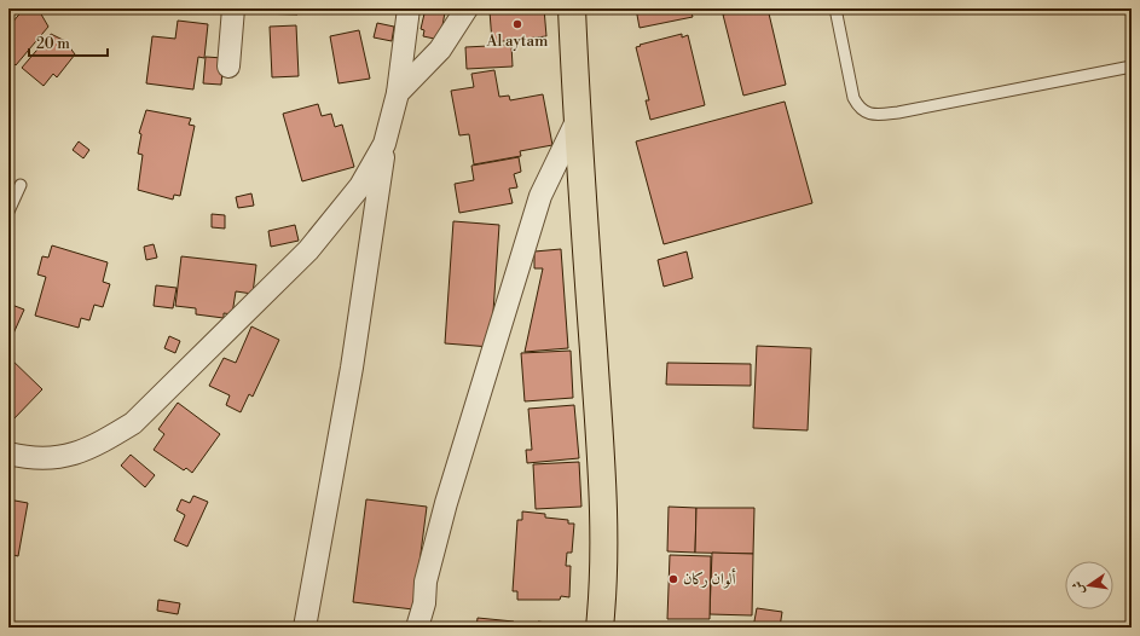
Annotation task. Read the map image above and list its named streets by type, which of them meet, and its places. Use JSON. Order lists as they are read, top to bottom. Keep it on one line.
{"places":["Al aytam","ألوان ركان"],"scale_bar":"20 m","north":"left"}
